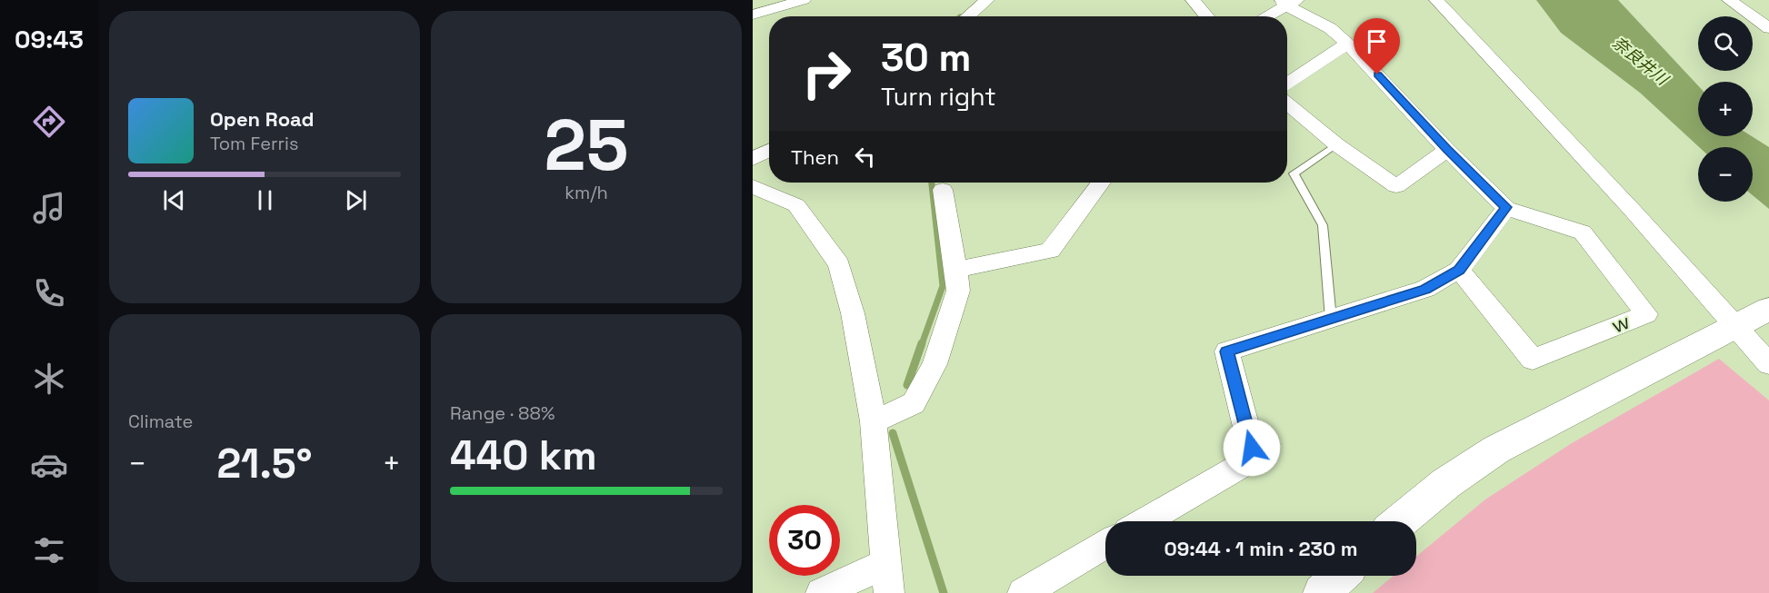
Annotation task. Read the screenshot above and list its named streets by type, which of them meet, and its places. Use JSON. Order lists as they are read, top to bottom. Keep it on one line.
{"streets":{"street":["ｗ"]},"water":["奈良井川"],"page":{"tabs":"09:43","tile":[["25","km/h"],"Climate",["Range · 88%","440 km"]],"map_buttons":["+","−"],"turn":["30 m","Turn right"],"song":["Open Road","Tom Ferris"],"then":"Then","heat":["−","21.5°","+"],"limit":"30","trip":"09:44 · 1 min · 230 m"}}
